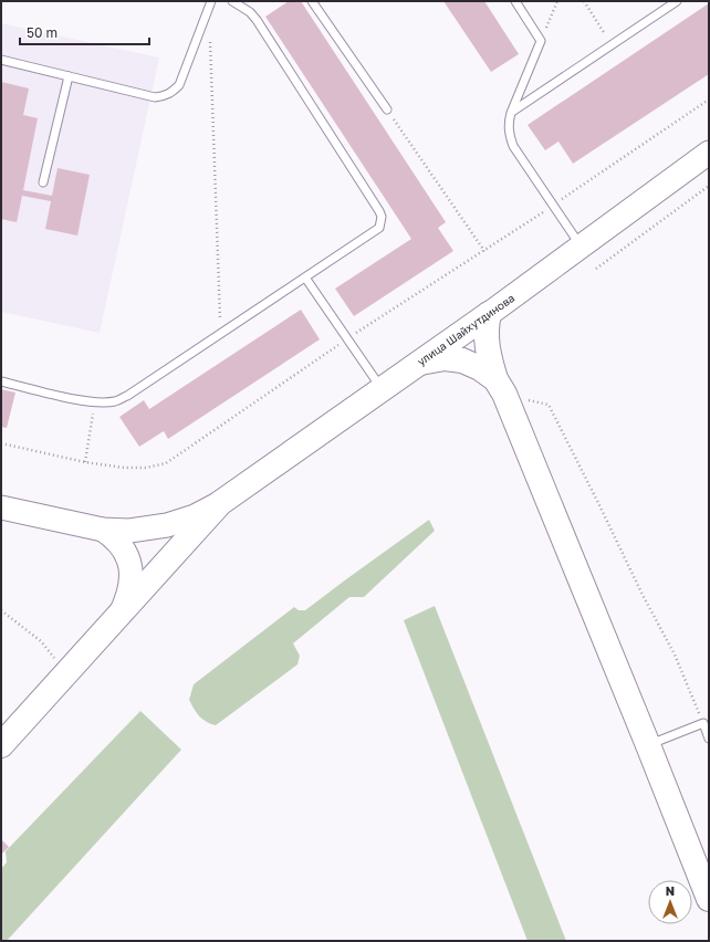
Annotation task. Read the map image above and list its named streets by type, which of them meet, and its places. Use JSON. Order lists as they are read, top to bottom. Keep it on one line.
{"streets":{"main road":["улица Шайхутдинова"]},"scale_bar":"50 m","north":"top"}
